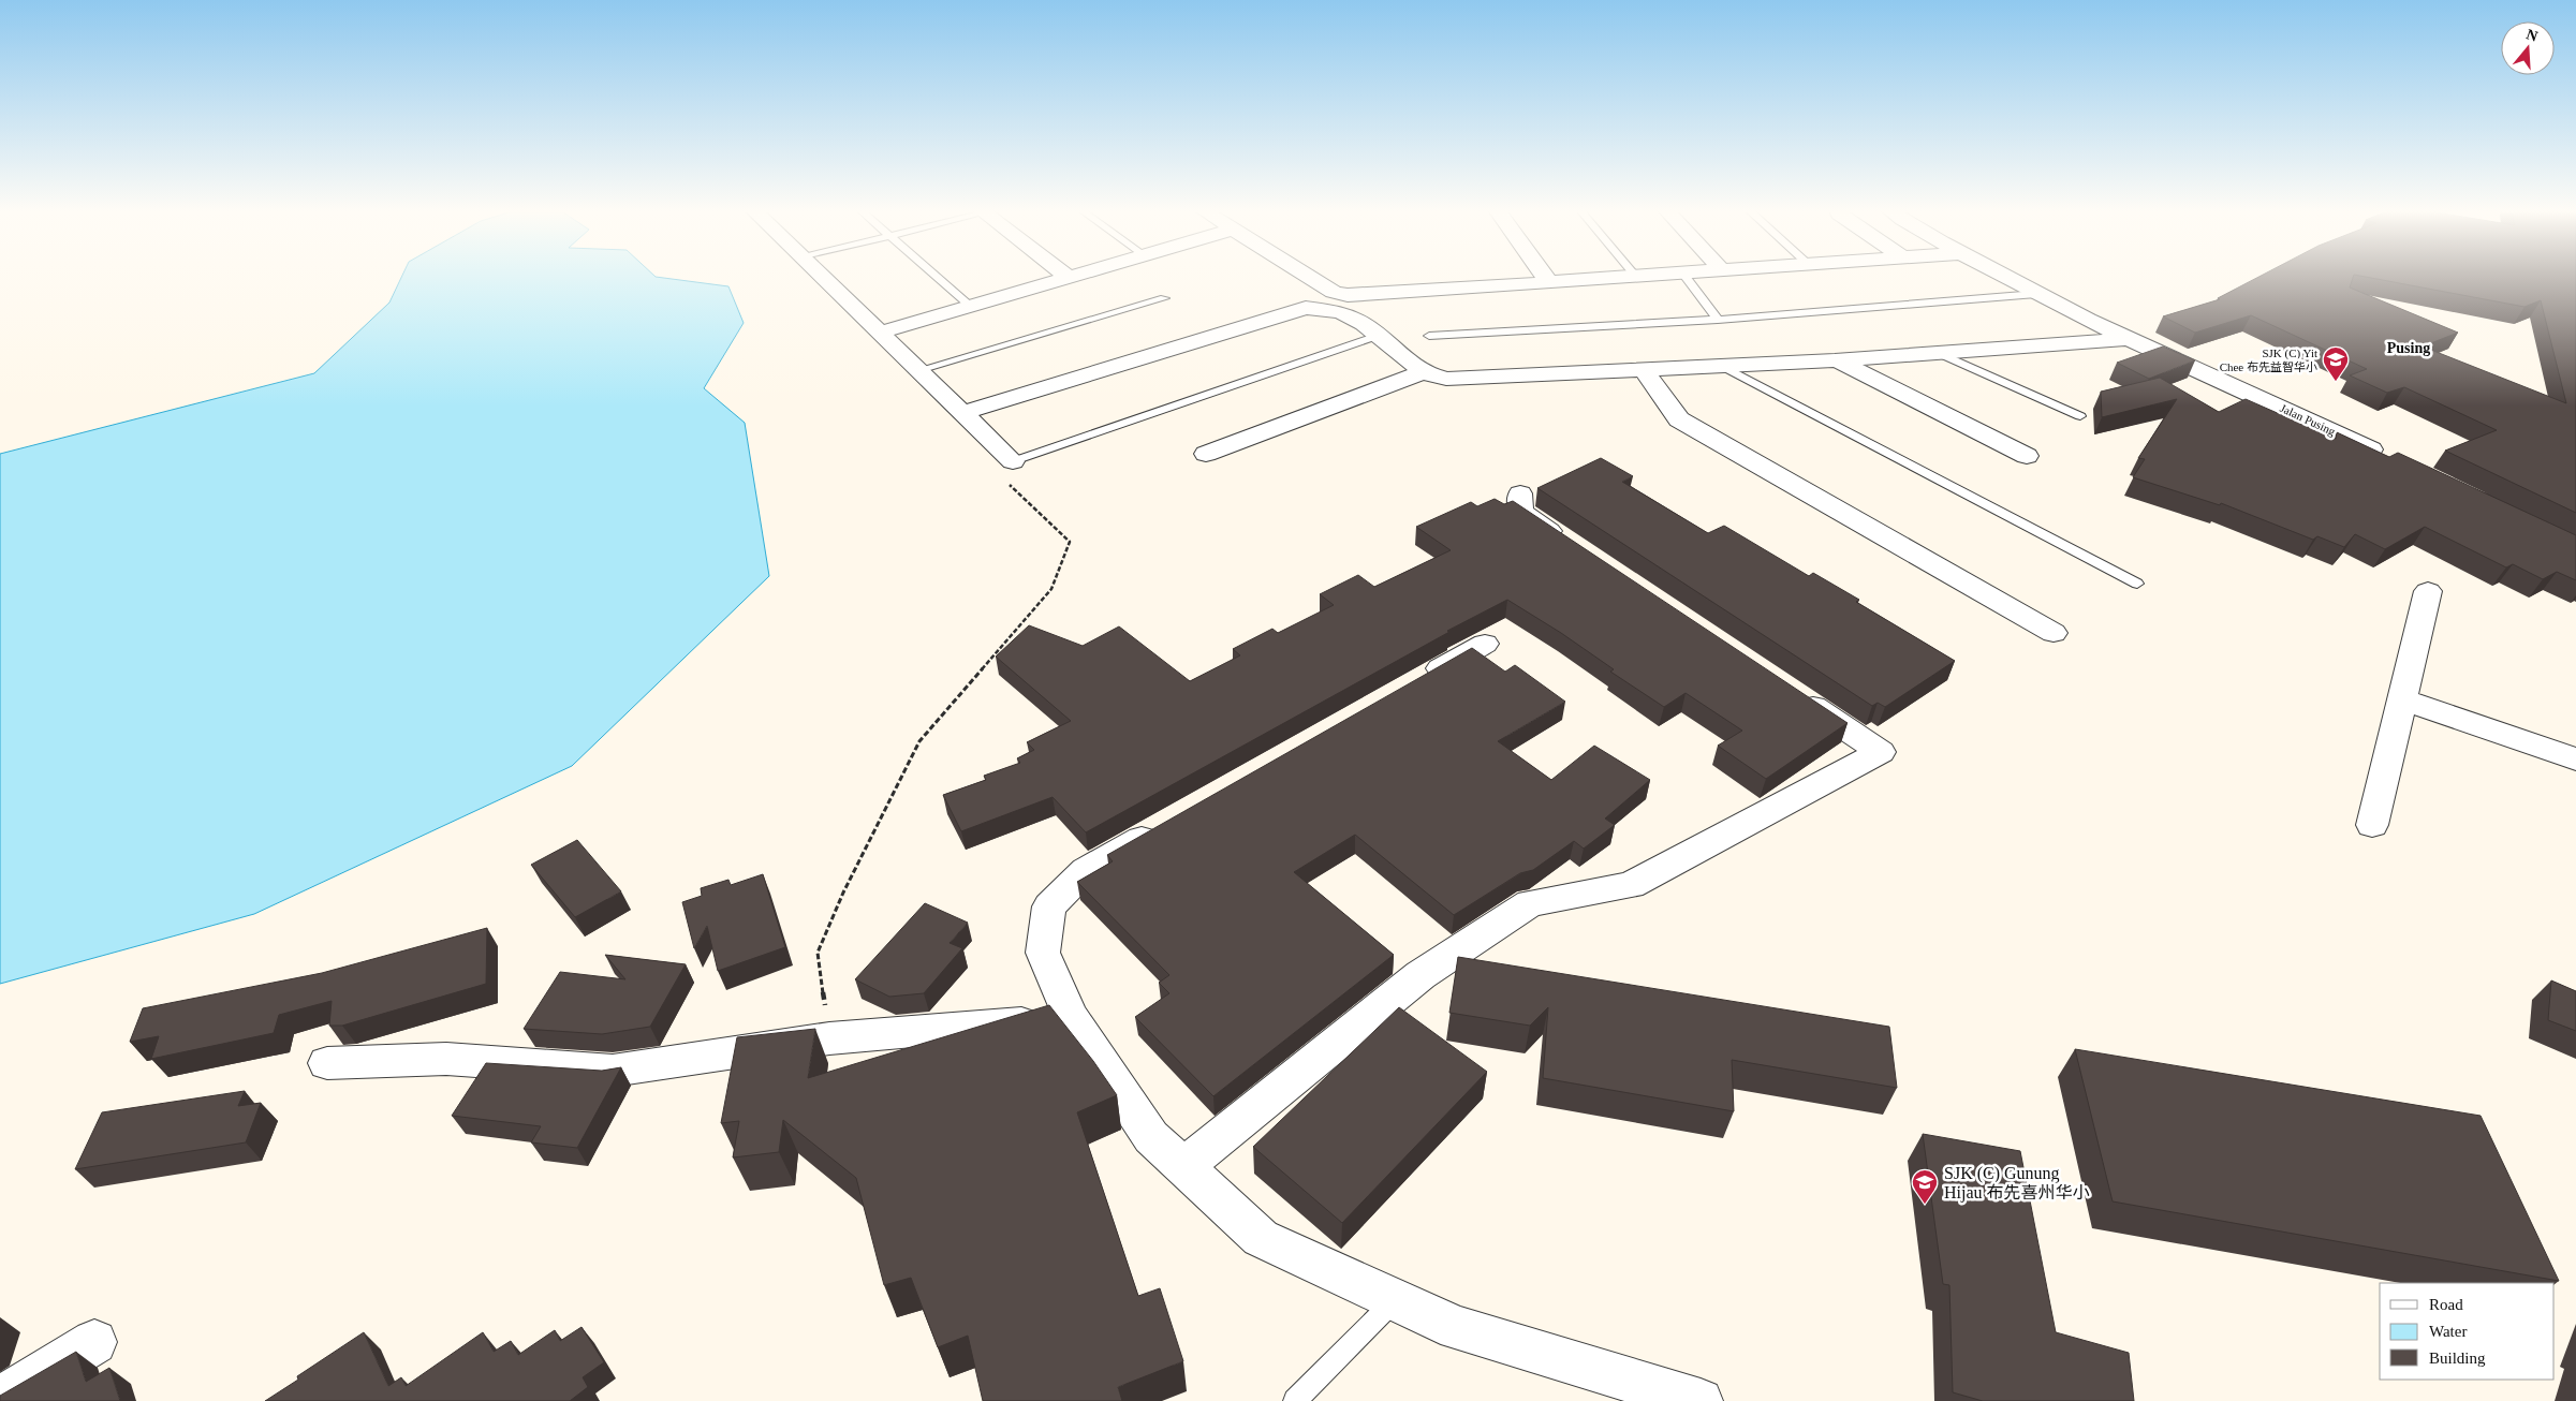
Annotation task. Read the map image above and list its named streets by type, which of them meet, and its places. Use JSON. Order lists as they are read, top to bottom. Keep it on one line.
{"streets":{"street":["Jalan Pusing"]},"districts":["Pusing"],"places":{"school or university":["SJK (C) Yit Chee 布先益智华小","SJK (C) Gunung Hijau 布先喜州华小"]},"legend":["Road","Water","Building"],"north":"top"}
